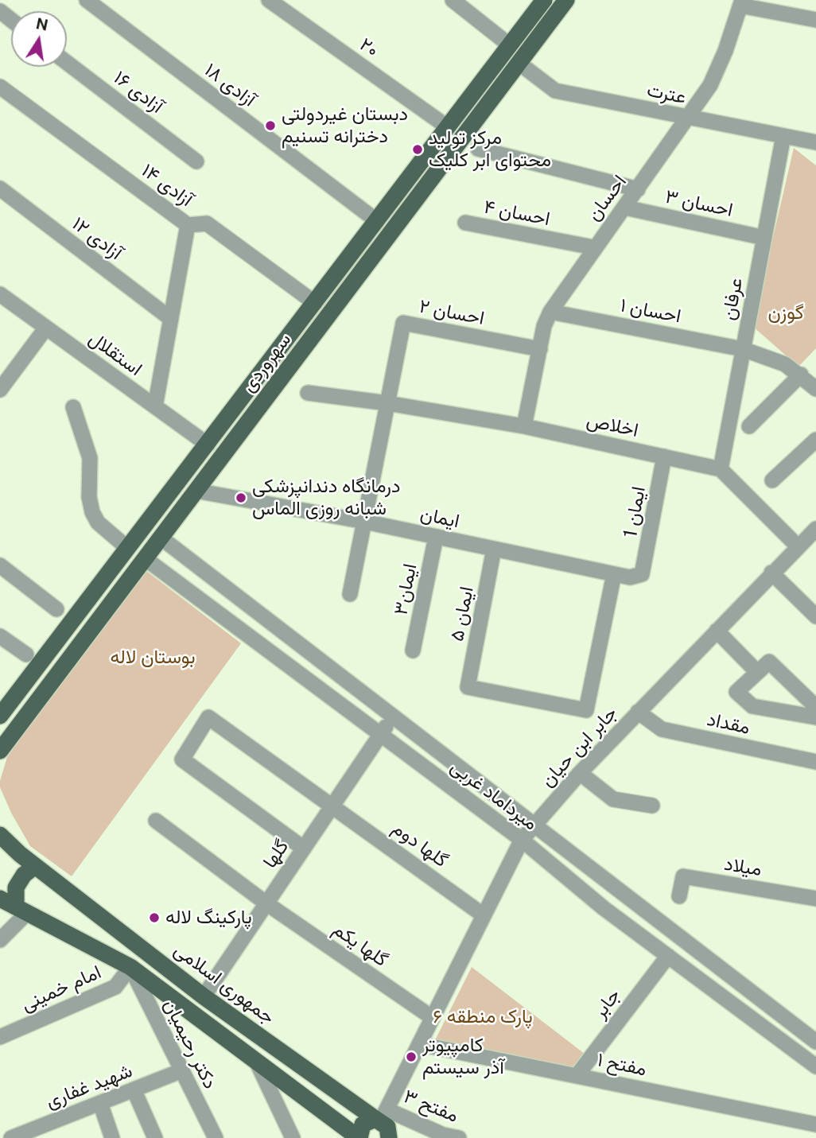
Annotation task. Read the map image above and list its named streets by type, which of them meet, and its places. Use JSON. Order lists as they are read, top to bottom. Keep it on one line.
{"streets":{"main road":["سهروردی","جمهوری اسلامی"],"street":["۲۰","آزادی ۱۸","آزادی ۱۶","عترت","آزادی ۱۴","احسان","احسان ۳","احسان ۴","آزادی ۱۲","عرفان","احسان ۱","احسان ۲","استقلال","اخلاص","ایمان 1","ایمان","ایمان۳","ایمان ۵","مقداد","جابر ابن حیان","میرداماد غربی","گلها دوم","گلها","میلاد","گلها یکم","امام خمینی","جابر","دکتر رحیمیان","مفتح ۱","شهید غفاری","مفتح ۳"]},"crossings":[["۲۰","سهروردی"],["آزادی ۱۸","سهروردی"],["عترت","احسان"],["عترت","عرفان"],["عترت","سهروردی"],["آزادی ۱۴","سهروردی"],["احسان","احسان ۳"],["احسان","احسان ۴"],["احسان","احسان ۱"],["احسان","احسان ۲"],["احسان","اخلاص"],["احسان ۳","عرفان"],["عرفان","احسان ۱"],["عرفان","اخلاص"],["احسان ۲","اخلاص"],["استقلال","سهروردی"],["سهروردی","ایمان"],["سهروردی","میرداماد غربی"],["اخلاص","ایمان 1"],["ایمان 1","ایمان"],["ایمان","ایمان۳"],["ایمان","ایمان ۵"],["مقداد","جابر ابن حیان"],["جابر ابن حیان","میرداماد غربی"],["جابر ابن حیان","گلها دوم"],["جابر ابن حیان","گلها یکم"],["جابر ابن حیان","جمهوری اسلامی"],["جابر ابن حیان","مفتح ۱"],["جابر ابن حیان","مفتح ۳"],["میرداماد غربی","گلها"],["میرداماد غربی","جابر"],["گلها دوم","گلها"],["گلها","گلها یکم"],["گلها","جمهوری اسلامی"],["جمهوری اسلامی","مفتح ۳"],["امام خمینی","دکتر رحیمیان"],["جابر","مفتح ۱"],["دکتر رحیمیان","شهید غفاری"]],"parks":["گوزن","بوستان لاله","پارک منطقه ۶"],"places":["دبستان غیردولتی دخترانه تسنیم","مرکز تولید محتوای ابر کلیک","درمانگاه دندان‍‍پزشکی شبانه روزی الماس","پارکینگ لاله","کامپیوتر آذر سیستم"],"north":"top"}
